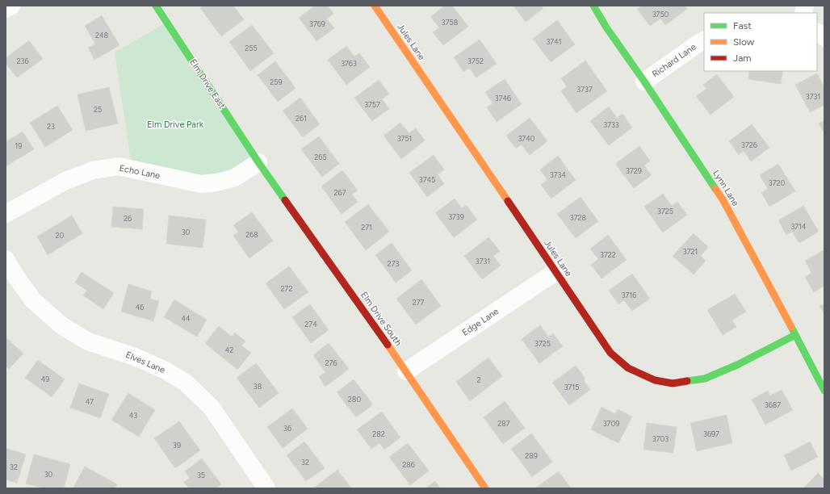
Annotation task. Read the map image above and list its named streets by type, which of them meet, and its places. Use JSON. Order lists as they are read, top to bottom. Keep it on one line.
{"streets":{"street":["Jules Lane","Richard Lane","Elm Drive East","Echo Lane","Lynn Lane","Elm Drive South","Edge Lane","Elves Lane"]},"crossings":[["Jules Lane","Lynn Lane"],["Jules Lane","Edge Lane"],["Richard Lane","Lynn Lane"],["Elm Drive East","Echo Lane"],["Elm Drive East","Elm Drive South"],["Echo Lane","Elm Drive South"],["Elm Drive South","Edge Lane"]],"parks":["Elm Drive Park"],"house_numbers":["3750","3758","3769","248","3741","255","236","3752","3763","259","3737","3731","3746","3757","25","261","3733","23","3751","3740","3726","19","265","3729","3734","3745","3720","267","3725","3739","3728","26","3714","271","30","268","20","3721","3722","3731","273","272","3716","277","46","44","274","3725","42","276","49","2","38","3715","280","47","3687","43","287","3709","36","282","3697","3703","39","289","32","286","32","30","35"],"legend":["Fast","Slow","Jam"]}
